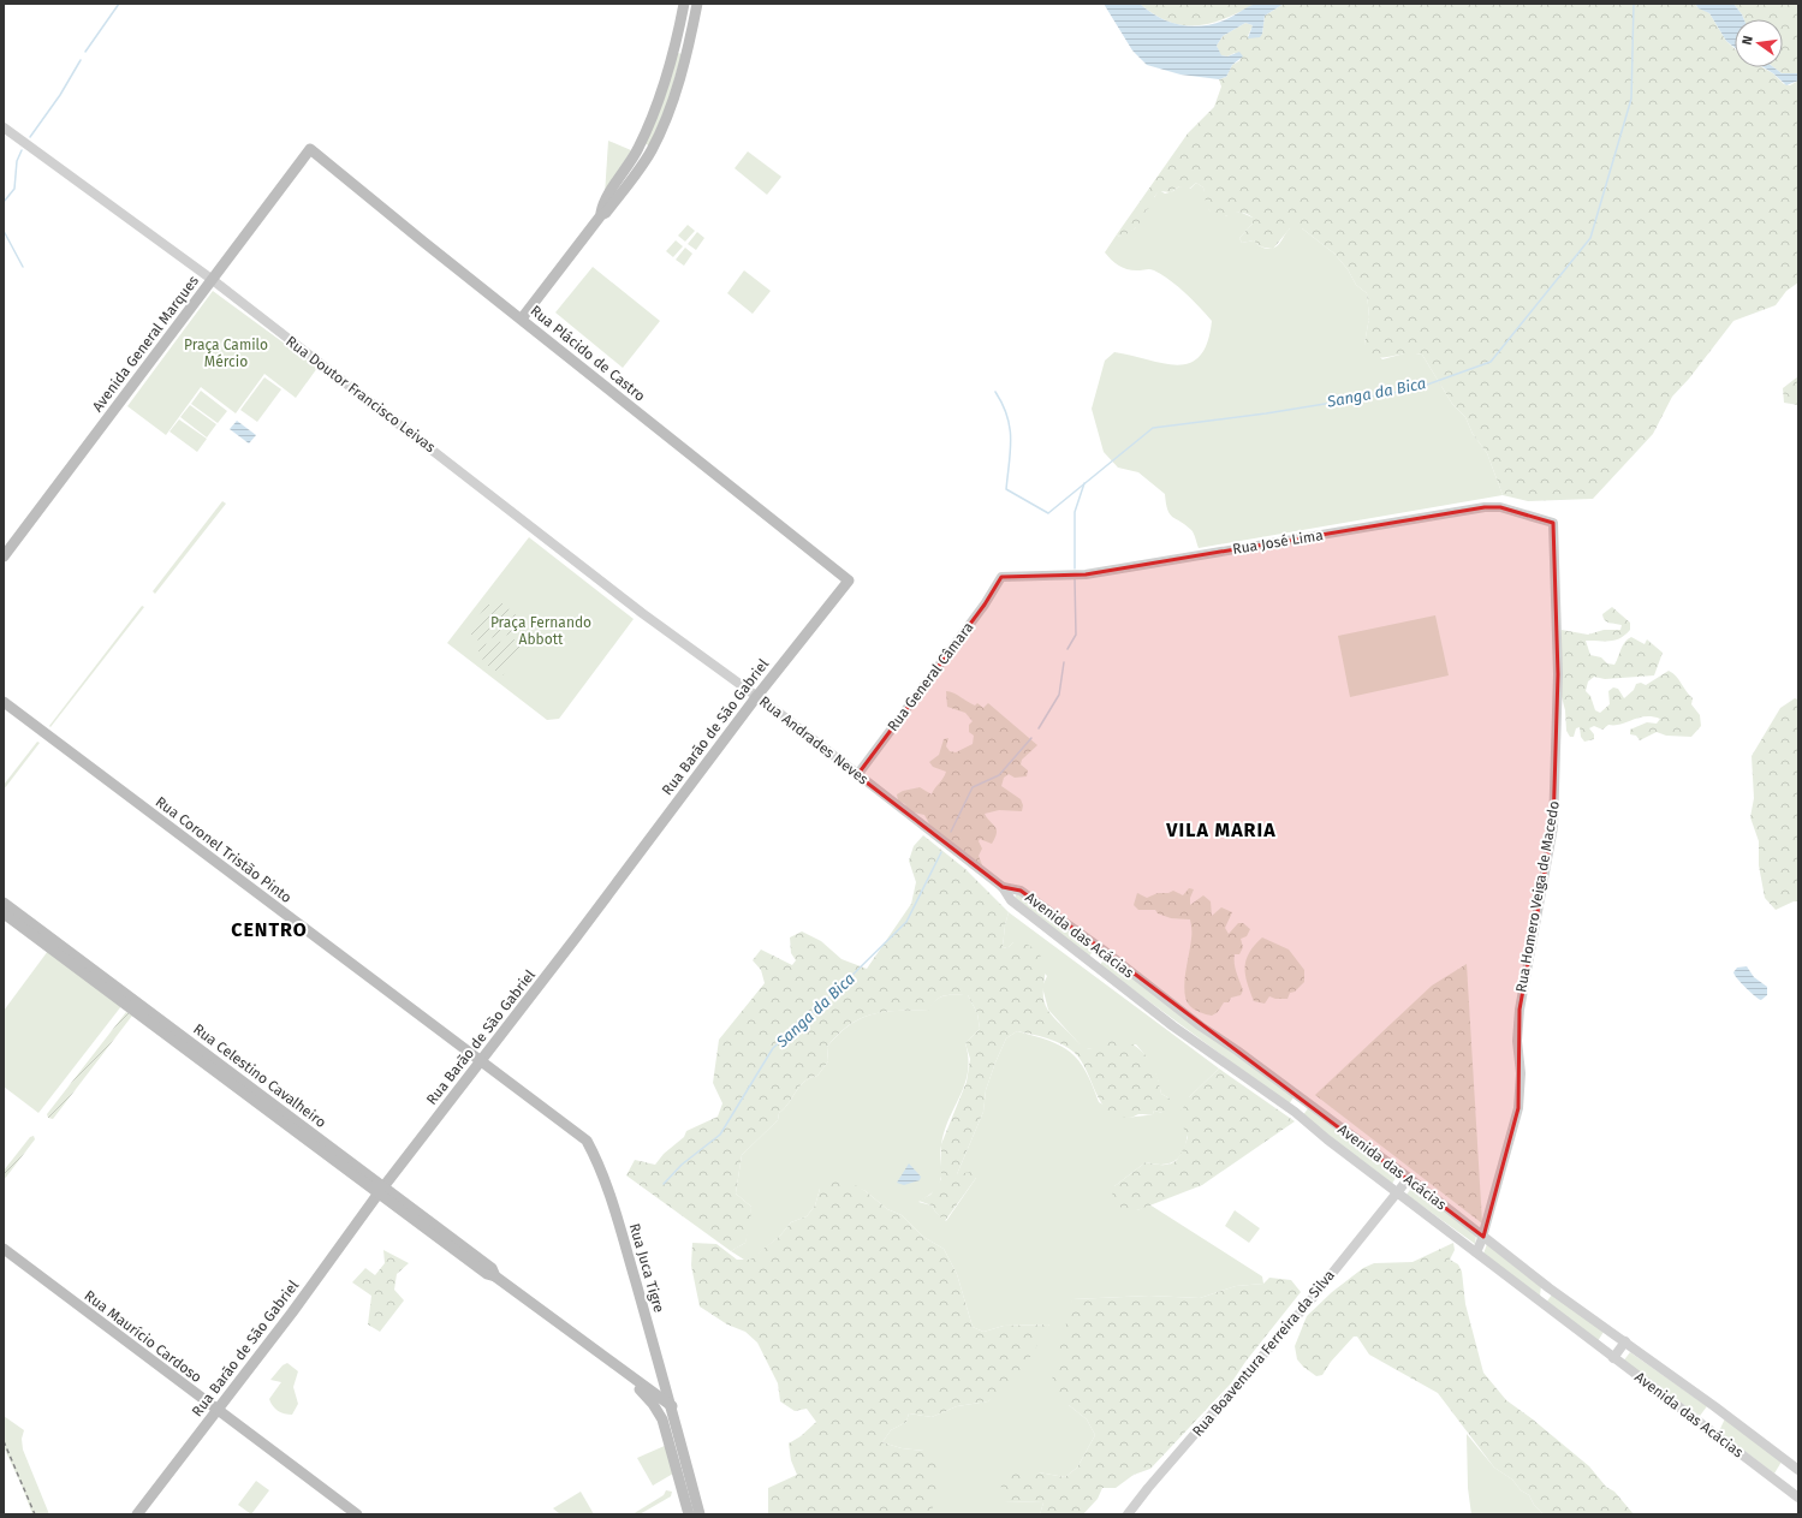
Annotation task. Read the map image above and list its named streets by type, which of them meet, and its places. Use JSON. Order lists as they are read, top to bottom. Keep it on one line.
{"streets":{"main road":["Avenida General Marques","Rua Plácido de Castro","Rua Barão de São Gabriel","Rua Coronel Tristão Pinto","Rua Celestino Cavalheiro","Rua Juca Tigre","Rua Maurício Cardoso"],"street":["Rua Doutor Francisco Leivas","Rua José Lima","Rua General Câmara","Rua Andrades Neves","Rua Homero Veiga de Macedo","Avenida das Acácias","Rua Boaventura Ferreira da Silva"]},"crossings":[["Avenida General Marques","Rua Plácido de Castro"],["Avenida General Marques","Rua Doutor Francisco Leivas"],["Rua Plácido de Castro","Rua Barão de São Gabriel"],["Rua Doutor Francisco Leivas","Rua Andrades Neves"],["Rua José Lima","Rua General Câmara"],["Rua José Lima","Rua Homero Veiga de Macedo"],["Rua General Câmara","Rua Andrades Neves"],["Rua Barão de São Gabriel","Rua Andrades Neves"],["Rua Barão de São Gabriel","Rua Coronel Tristão Pinto"],["Rua Barão de São Gabriel","Rua Celestino Cavalheiro"],["Rua Barão de São Gabriel","Rua Maurício Cardoso"],["Rua Andrades Neves","Avenida das Acácias"],["Rua Coronel Tristão Pinto","Rua Juca Tigre"],["Rua Homero Veiga de Macedo","Avenida das Acácias"],["Avenida das Acácias","Rua Boaventura Ferreira da Silva"],["Rua Celestino Cavalheiro","Rua Juca Tigre"]],"districts":["VILA MARIA","CENTRO"],"water":["Sanga da Bica"],"parks":["Praça Camilo Mércio","Praça Fernando Abbott"],"north":"left"}
